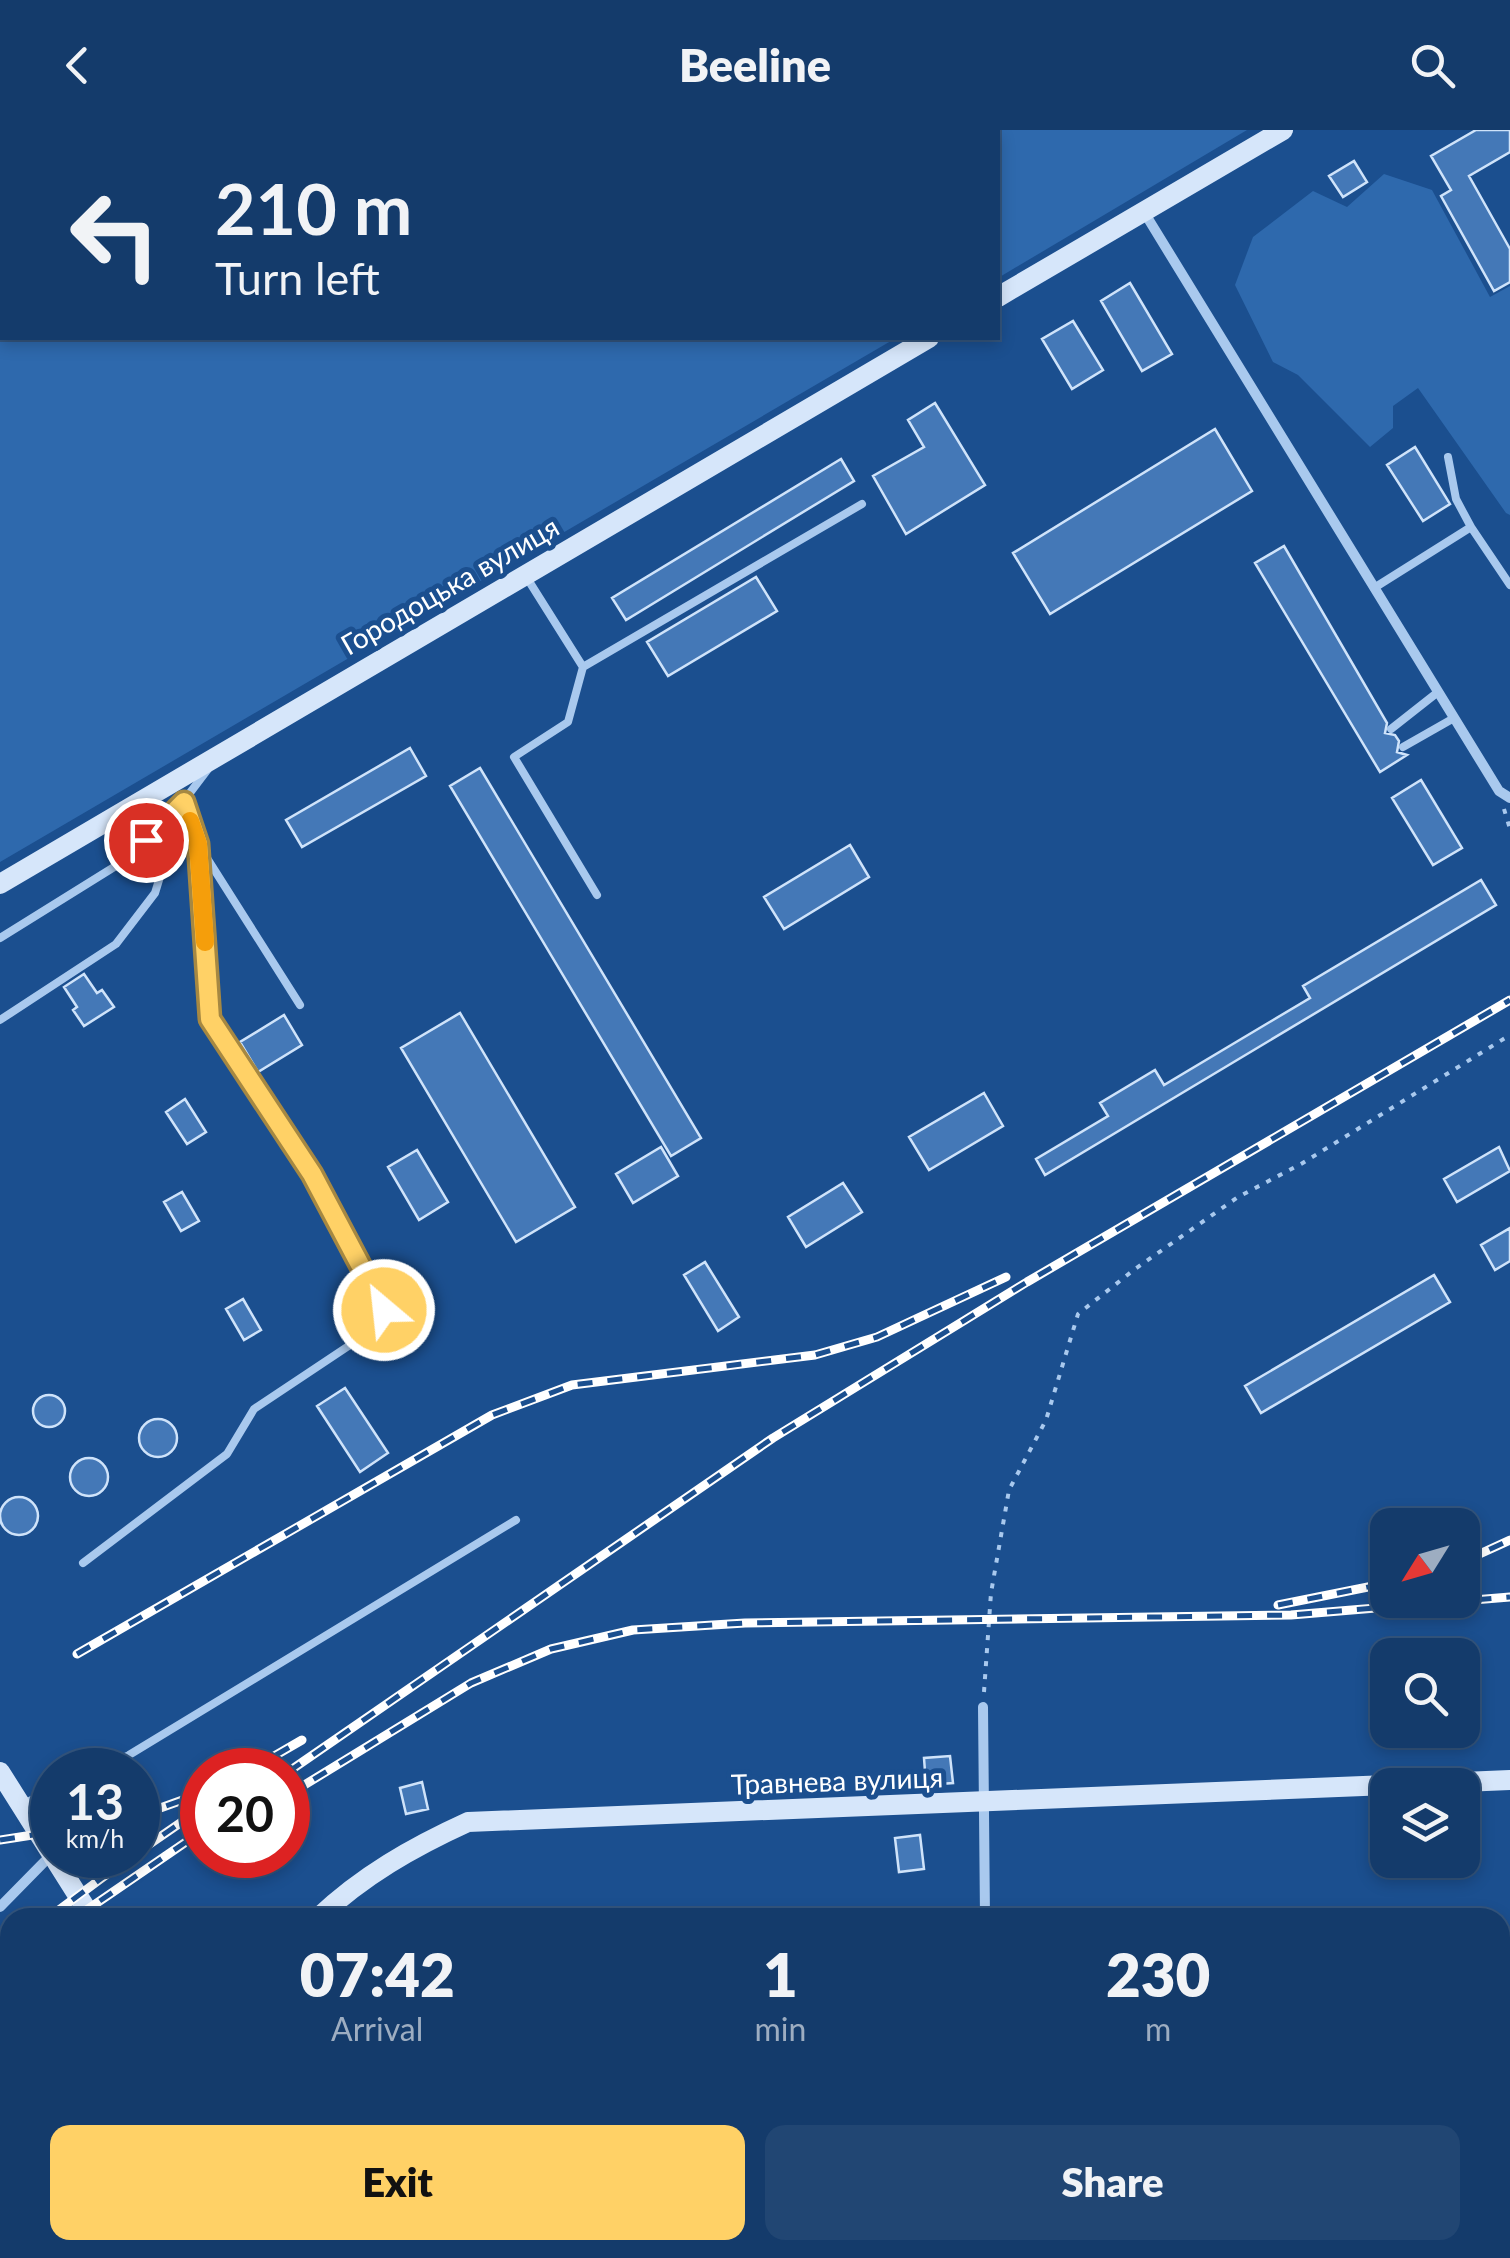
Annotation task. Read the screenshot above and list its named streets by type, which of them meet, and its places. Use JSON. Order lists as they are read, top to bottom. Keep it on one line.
{"streets":{"main road":["Городоцька вулиця","Травнева вулиця"]},"north":"bottom left","page":{"header":"Beeline","turn":["210 m","Turn left"],"speed":"13 km/h","limit":"20","eta":["07:42","Arrival","1","min","230","m"],"buttons":["Exit","Share"]}}
